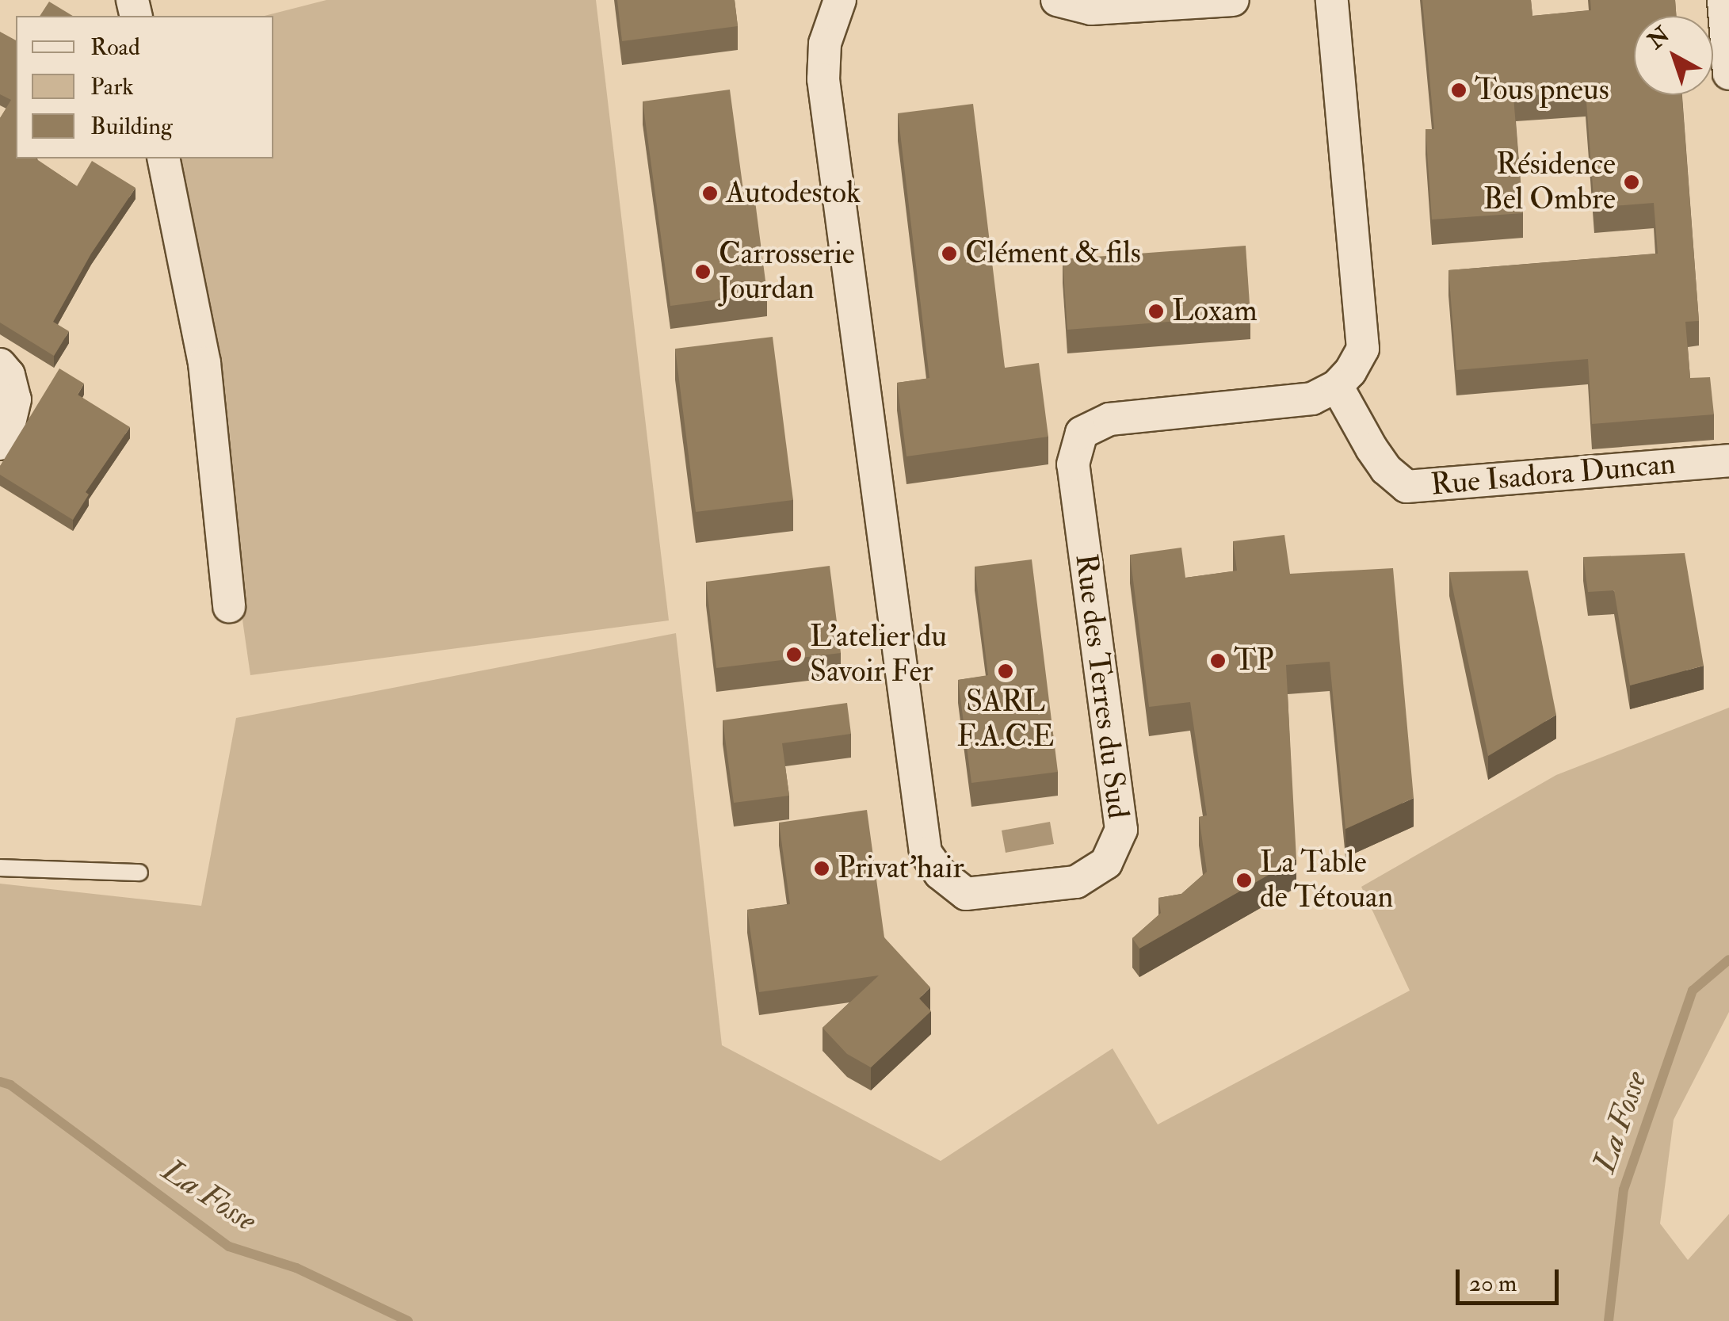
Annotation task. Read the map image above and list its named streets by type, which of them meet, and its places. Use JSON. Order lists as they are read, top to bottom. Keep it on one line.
{"streets":{"street":["Rue Isadora Duncan","Rue des Terres du Sud"]},"crossings":[["Rue Isadora Duncan","Rue des Terres du Sud"]],"water":["La Fosse"],"places":["Tous pneus","Résidence Bel Ombre","Autodestok","Clément & fils","Carrosserie Jourdan","Loxam","L'atelier du Savoir Fer","TP","SARL F.A.C.E","Privat'hair","La Table de Tétouan"],"legend":["Road","Park","Building"],"scale_bar":"20 m","north":"top left"}
